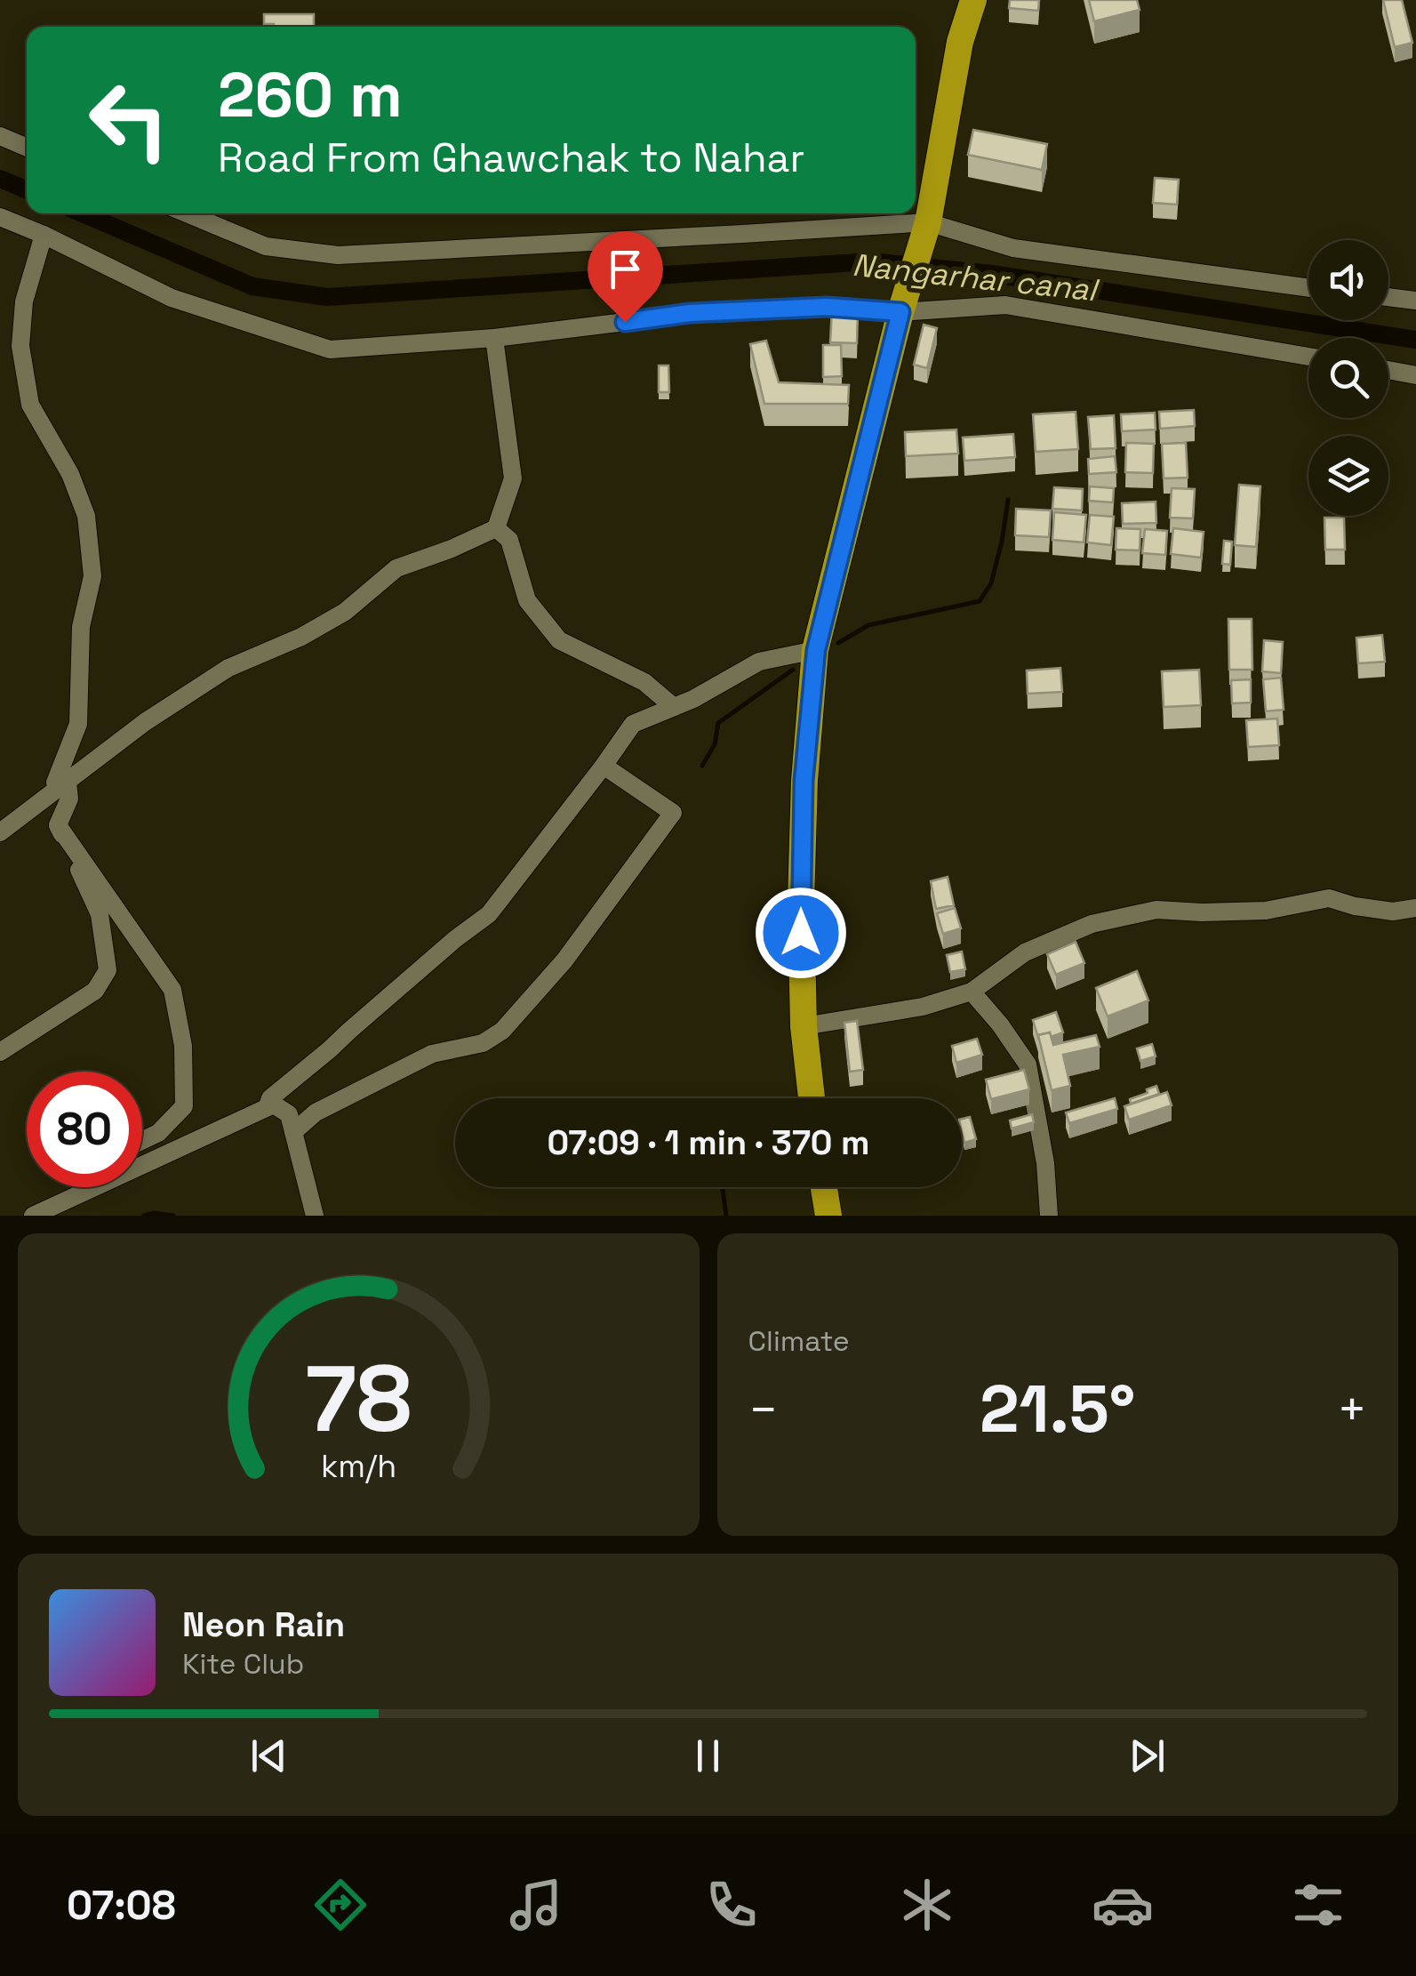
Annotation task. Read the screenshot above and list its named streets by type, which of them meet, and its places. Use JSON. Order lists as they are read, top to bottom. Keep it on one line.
{"water":["Nangarhar canal"],"page":{"turn":["260 m","Road From Ghawchak to Nahar"],"limit":"80","trip":"07:09 · 1 min · 370 m","tile":"Climate","heat":["−","21.5°","+"],"song":["Neon Rain","Kite Club"],"tabs":"07:08","gauge":["78","km/h"]}}
